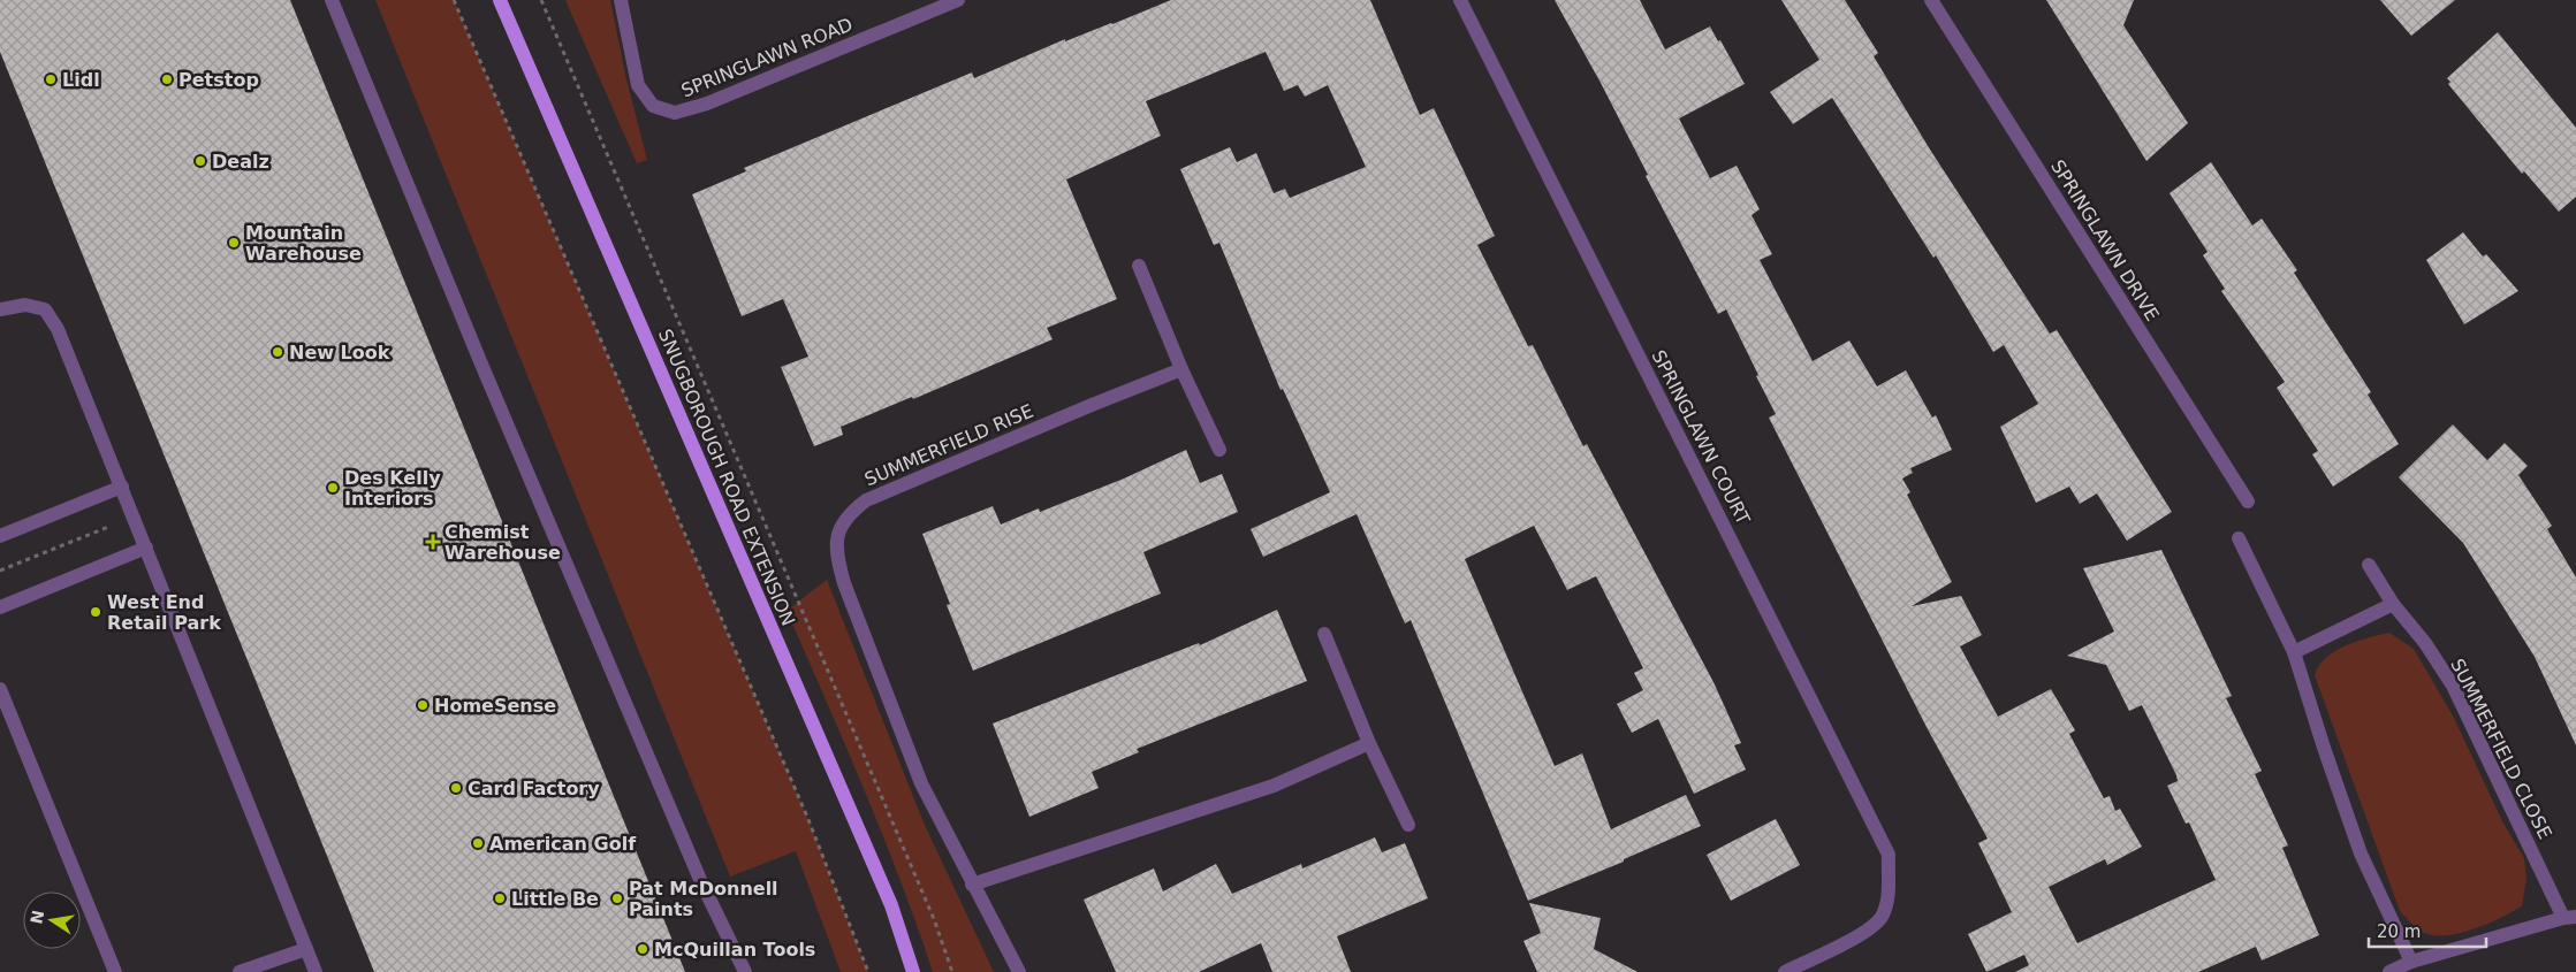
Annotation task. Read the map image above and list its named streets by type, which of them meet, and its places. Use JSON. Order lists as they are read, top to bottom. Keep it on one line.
{"streets":{"main road":["SNUGBOROUGH ROAD EXTENSION"],"street":["SPRINGLAWN ROAD","SPRINGLAWN DRIVE","SPRINGLAWN COURT","SUMMERFIELD RISE","SUMMERFIELD CLOSE"]},"places":{"other":["Lidl","Petstop","Dealz","Mountain Warehouse","New Look","Des Kelly Interiors","West End Retail Park","HomeSense","Card Factory","American Golf","Little Be","Pat McDonnell Paints","McQuillan Tools"],"health":["Chemist Warehouse"]},"scale_bar":"20 m","north":"left"}
